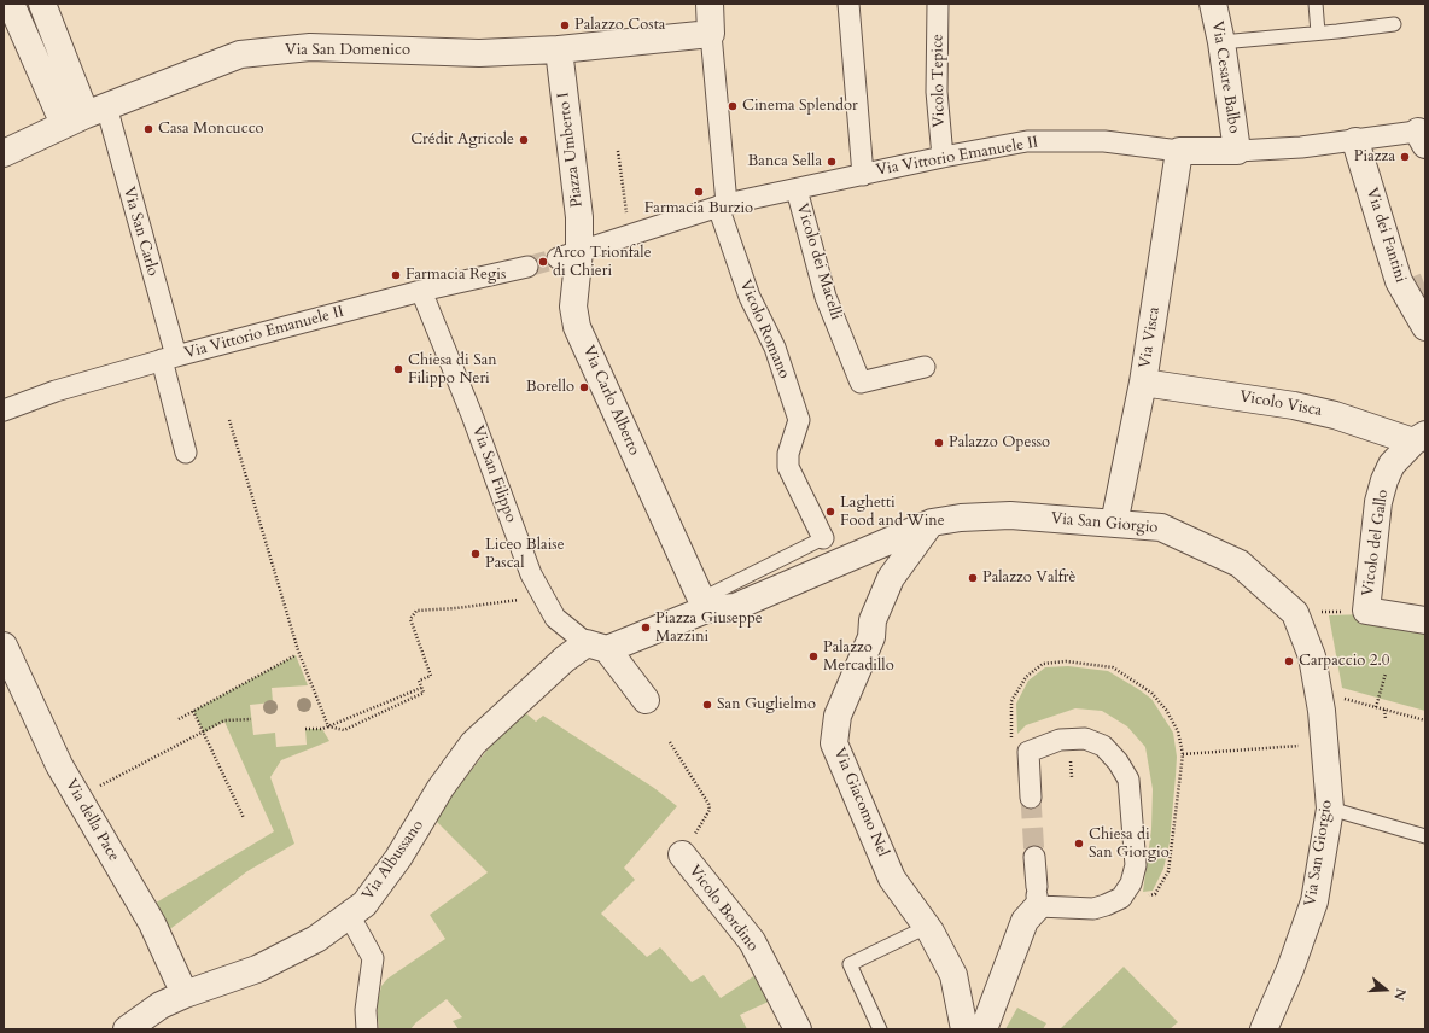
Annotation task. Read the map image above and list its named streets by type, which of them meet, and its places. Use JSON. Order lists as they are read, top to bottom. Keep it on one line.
{"streets":{"street":["Via San Domenico","Via Cesare Balbo","Vicolo Tepice","Piazza Umberto I","Via Vittorio Emanuele II","Via San Carlo","Via dei Fantini","Vicolo dei Macelli","Vicolo Romano","Via Visca","Via Carlo Alberto","Vicolo Visca","Via San Filippo","Via San Giorgio","Vicolo del Gallo","Via Giacomo Nel","Via della Pace","Via Albussano","Vicolo Bordino"]},"crossings":[["Via San Domenico","Piazza Umberto I"],["Via San Domenico","Via San Carlo"],["Via San Domenico","Vicolo Romano"],["Via Cesare Balbo","Via Vittorio Emanuele II"],["Vicolo Tepice","Via Vittorio Emanuele II"],["Piazza Umberto I","Via Vittorio Emanuele II"],["Piazza Umberto I","Via Carlo Alberto"],["Via Vittorio Emanuele II","Via San Carlo"],["Via Vittorio Emanuele II","Via dei Fantini"],["Via Vittorio Emanuele II","Vicolo dei Macelli"],["Via Vittorio Emanuele II","Vicolo Romano"],["Via Vittorio Emanuele II","Via Visca"],["Via Vittorio Emanuele II","Via Carlo Alberto"],["Via Vittorio Emanuele II","Via San Filippo"],["Vicolo Romano","Via Carlo Alberto"],["Vicolo Romano","Via San Giorgio"],["Via Visca","Vicolo Visca"],["Via Visca","Via San Giorgio"],["Via Carlo Alberto","Via San Giorgio"],["Vicolo Visca","Vicolo del Gallo"],["Via San Filippo","Via Albussano"],["Via San Giorgio","Via Giacomo Nel"],["Via della Pace","Via Albussano"]],"places":["Palazzo Costa","Cinema Splendor","Casa Moncucco","Crédit Agricole","Piazza","Banca Sella","Farmacia Burzio","Arco Trionfale di Chieri","Farmacia Regis","Chiesa di San Filippo Neri","Borello","Palazzo Opesso","Laghetti Food and Wine","Liceo Blaise Pascal","Palazzo Valfrè","Piazza Giuseppe Mazzini","Palazzo Mercadillo","Carpaccio 2.0","San Guglielmo","Chiesa di San Giorgio"],"north":"right"}
